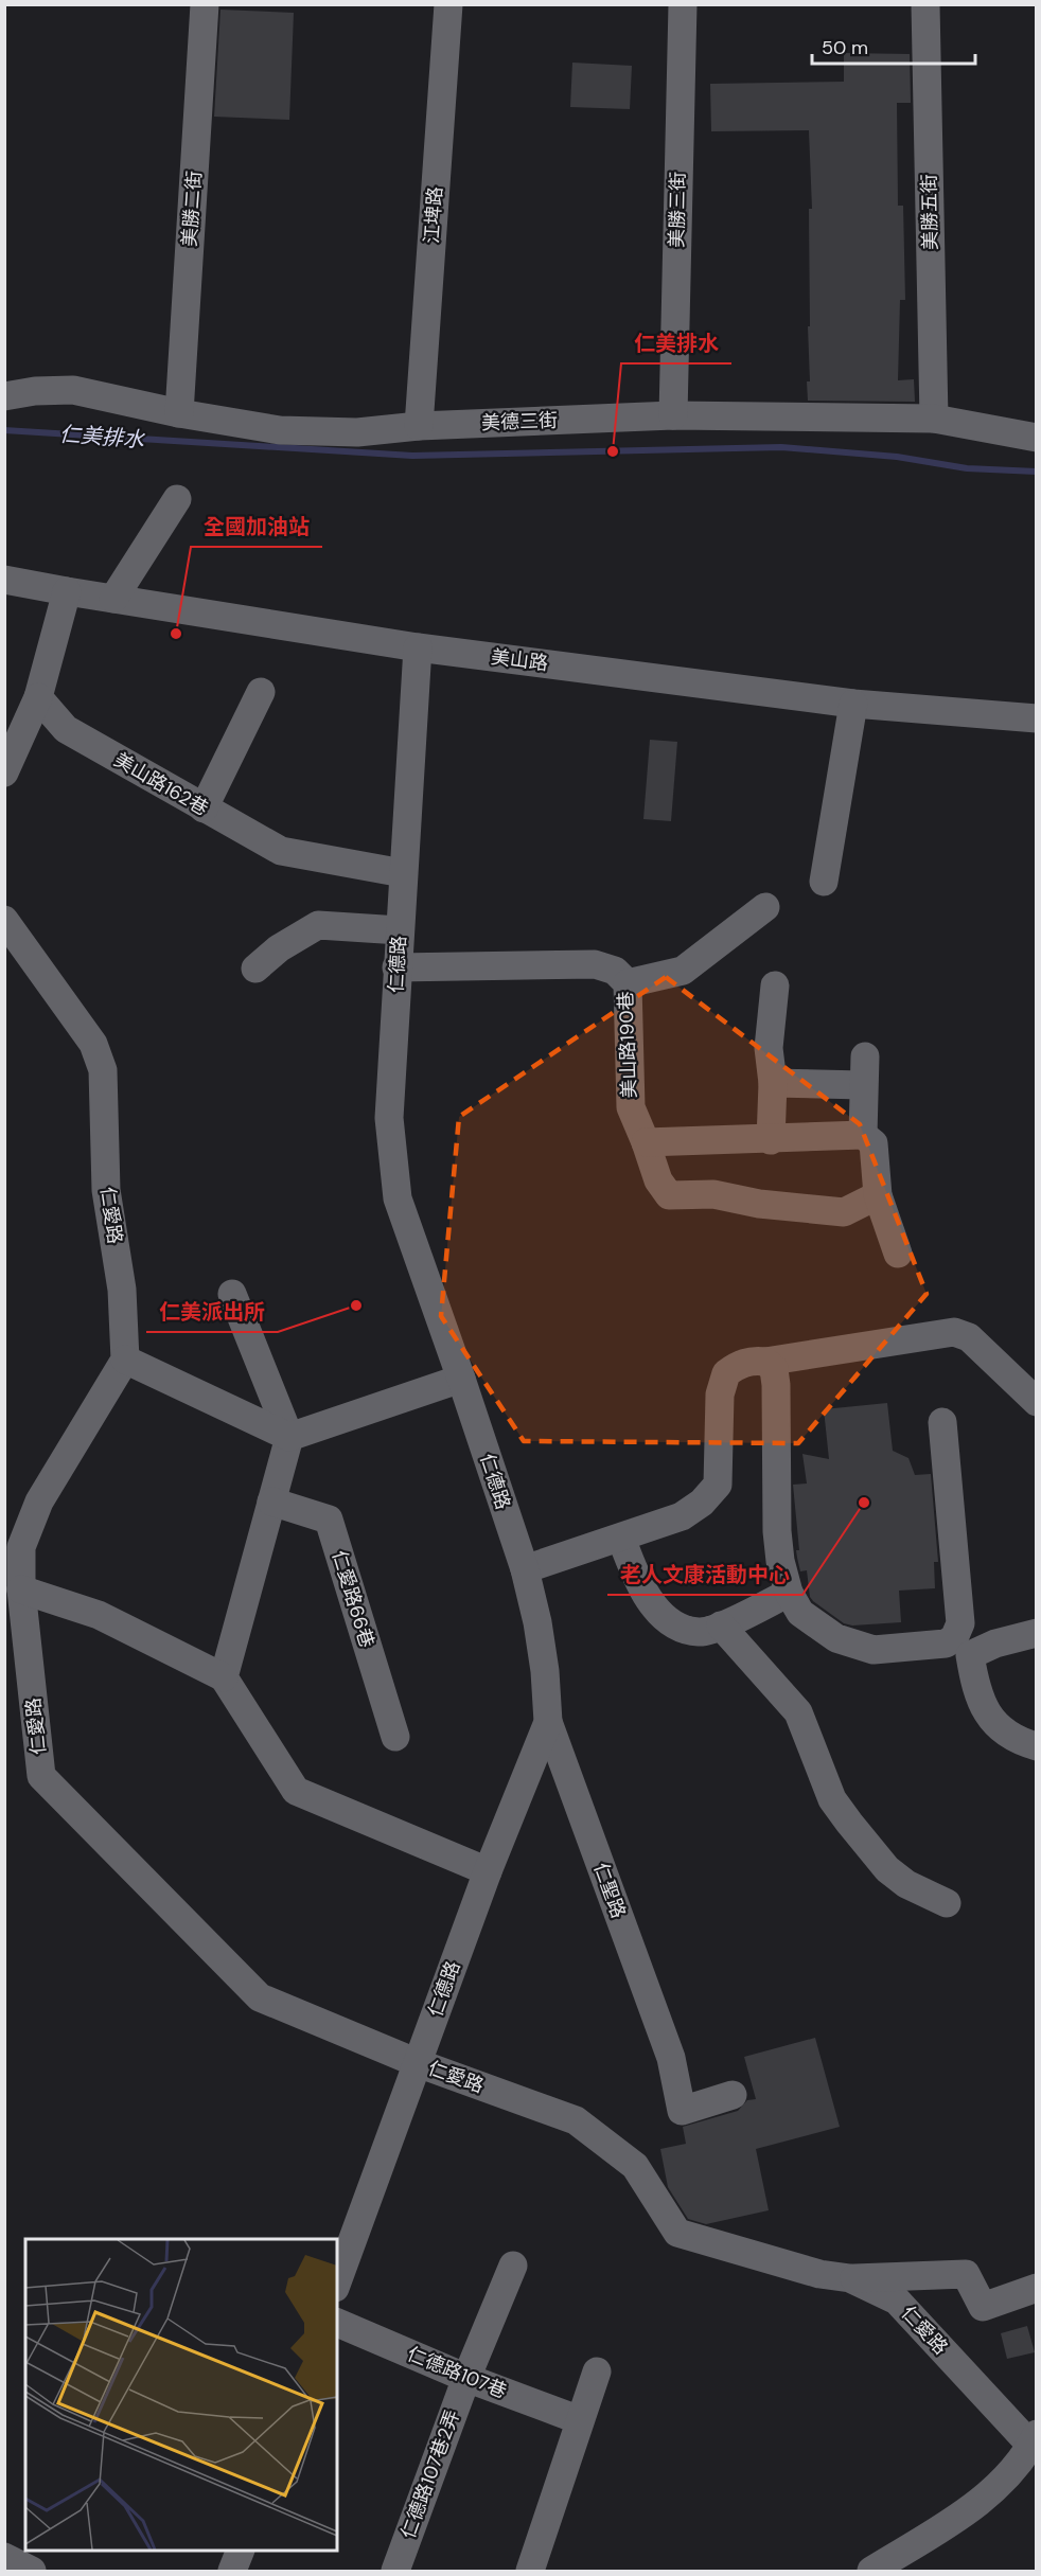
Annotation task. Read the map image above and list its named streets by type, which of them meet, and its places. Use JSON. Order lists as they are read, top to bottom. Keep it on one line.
{"streets":{"street":["美勝二街","美勝三街","美勝五街","江埤路","美德三街","美山路","美山路162巷","仁德路","美山路190巷","仁愛路","仁愛路66巷","仁聖路","仁德路107巷","仁德路107巷2弄"]},"crossings":[["美勝二街","美德三街"],["美勝三街","美德三街"],["美勝五街","美德三街"],["江埤路","美德三街"],["美山路","仁德路"],["美山路162巷","仁德路"],["仁德路","美山路190巷"],["仁德路","仁愛路"],["仁德路","仁聖路"],["仁德路107巷","仁德路107巷2弄"]],"water":["仁美排水"],"places":["仁美排水","全國加油站","仁美派出所","老人文康活動中心"],"scale_bar":"50 m"}
